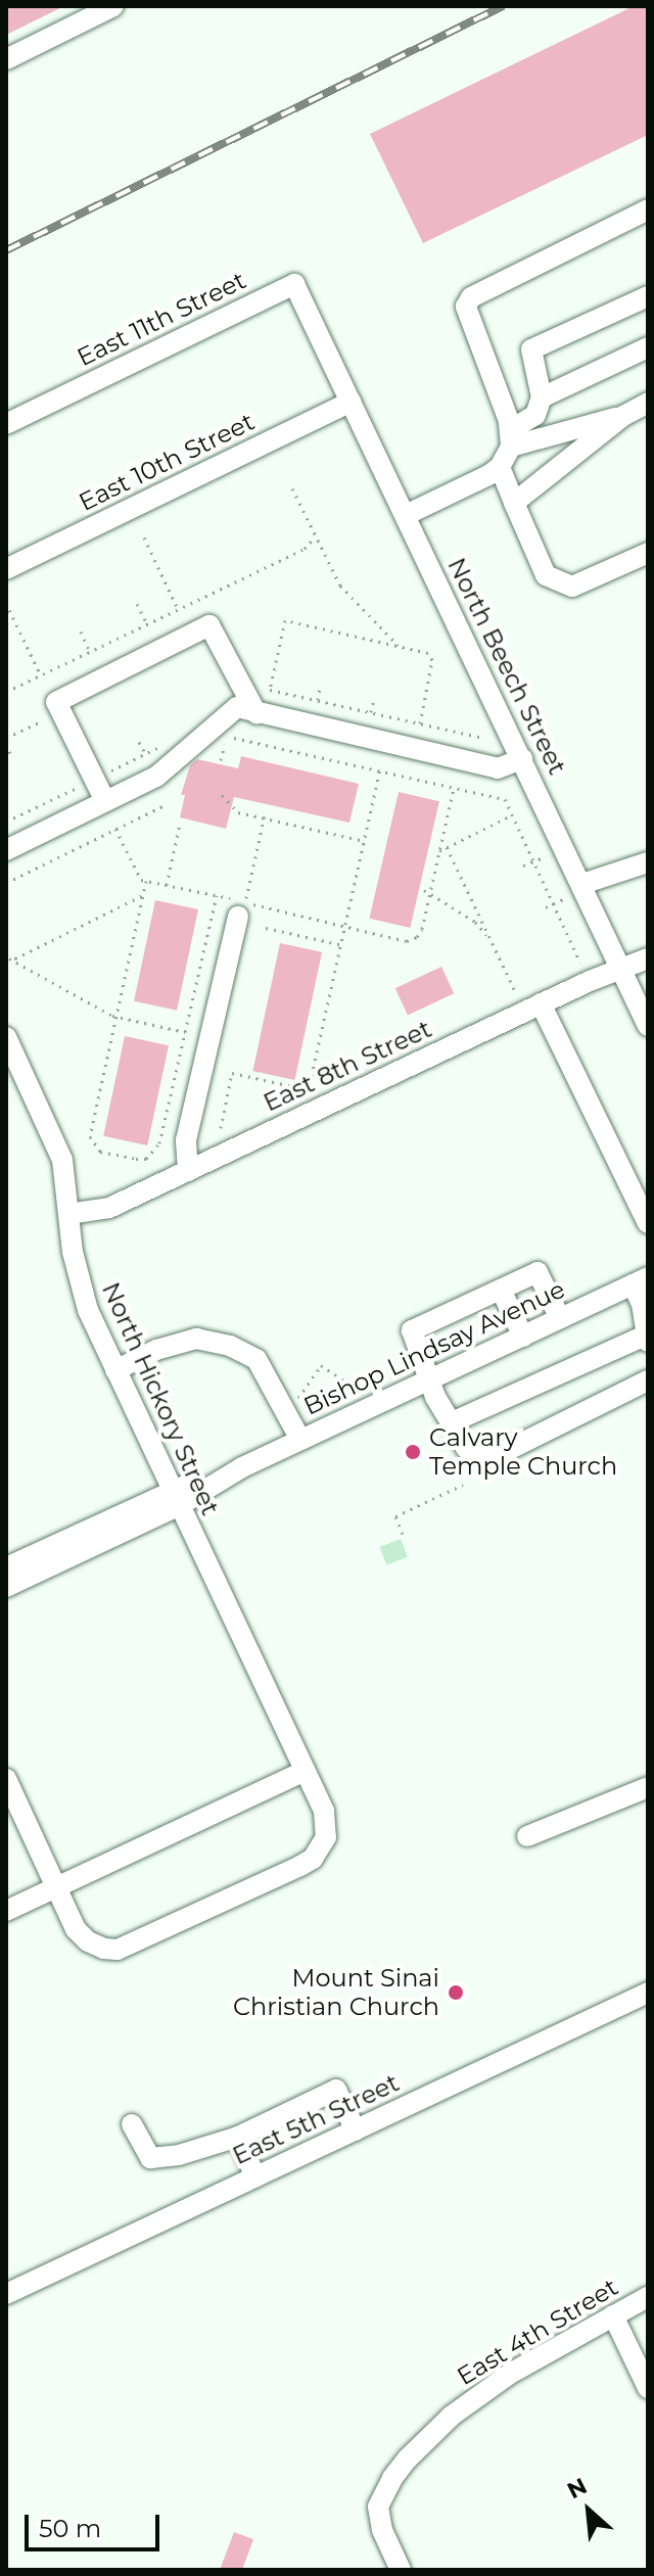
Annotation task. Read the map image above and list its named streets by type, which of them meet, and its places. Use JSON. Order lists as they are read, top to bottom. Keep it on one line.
{"streets":{"street":["East 11th Street","East 10th Street","North Beech Street","East 8th Street","Bishop Lindsay Avenue","North Hickory Street","East 5th Street","East 4th Street"]},"crossings":[["East 11th Street","North Beech Street"],["East 10th Street","North Beech Street"],["North Beech Street","East 8th Street"],["East 8th Street","North Hickory Street"],["Bishop Lindsay Avenue","North Hickory Street"]],"places":["Calvary Temple Church","Mount Sinai Christian Church"],"scale_bar":"50 m","north":"top left"}
